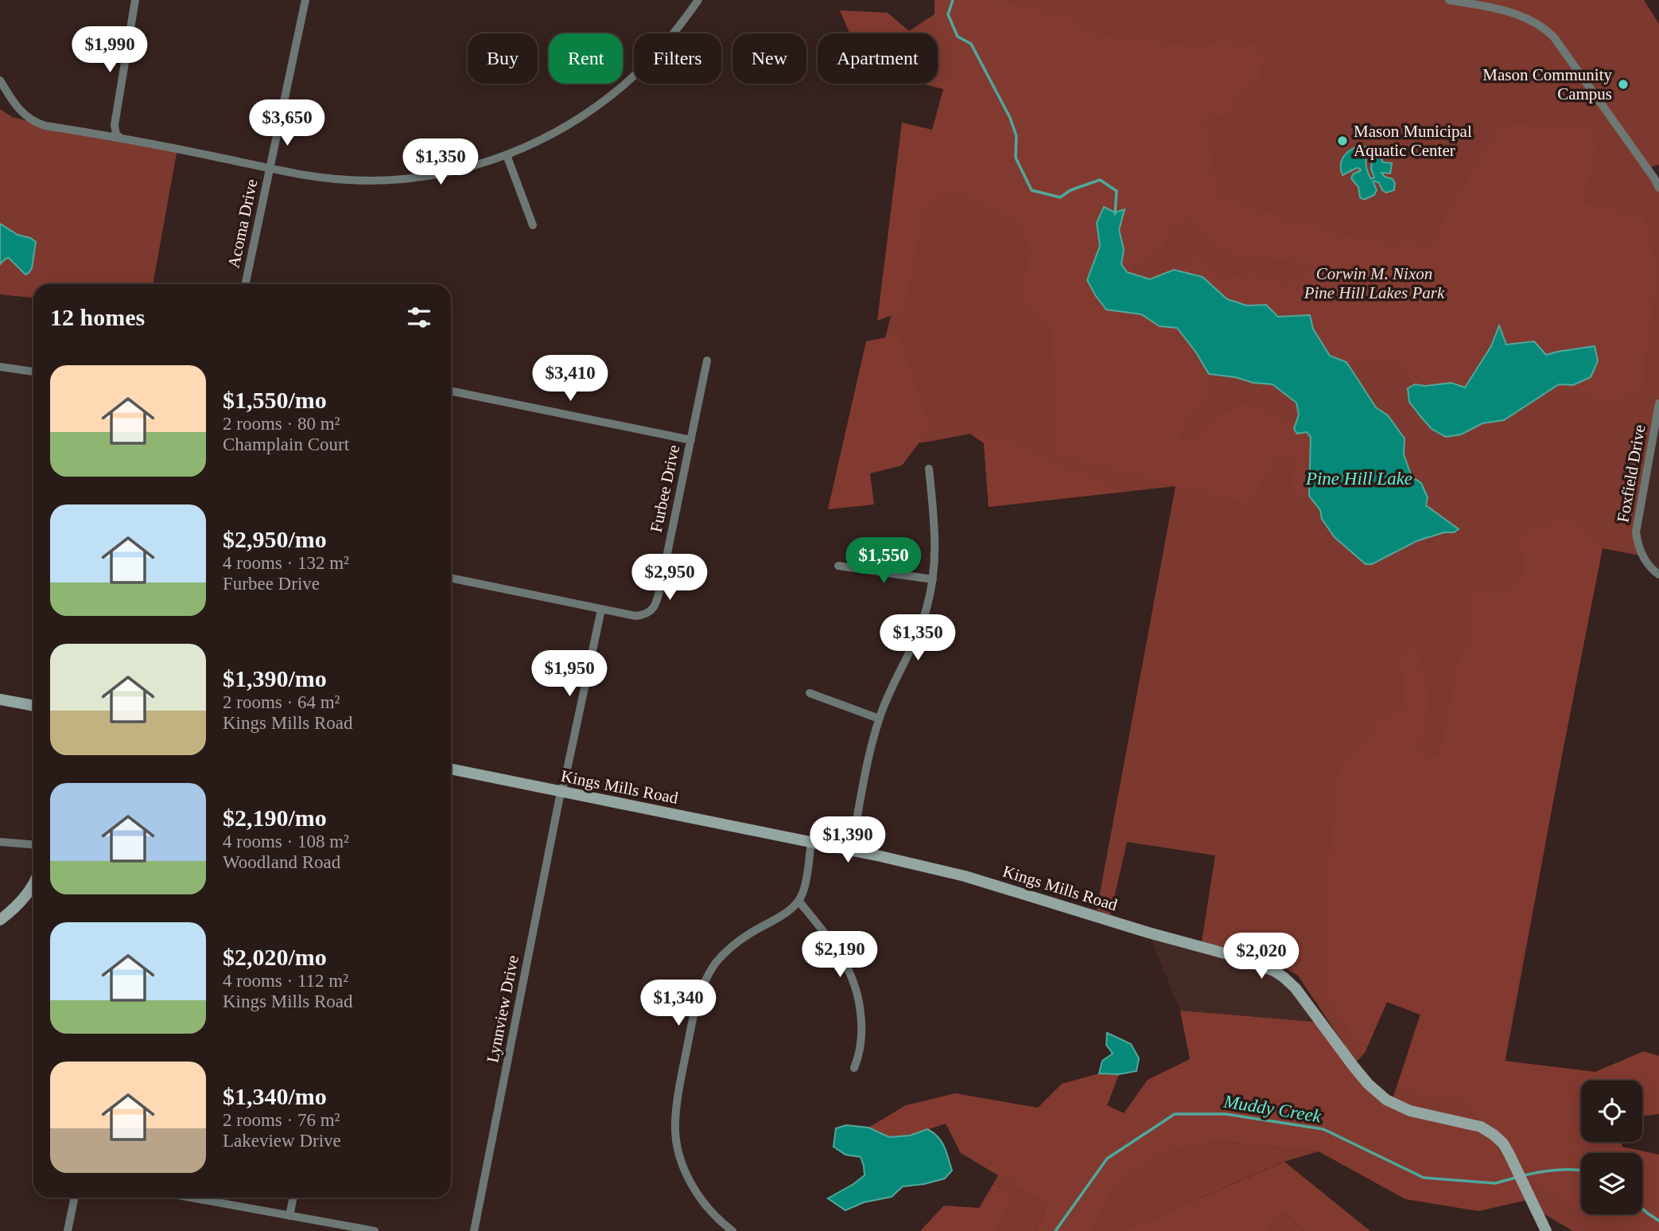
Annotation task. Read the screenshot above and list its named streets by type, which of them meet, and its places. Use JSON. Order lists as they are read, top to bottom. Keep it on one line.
{"streets":{"street":["Acoma Drive","Foxfield Drive","Furbee Drive","Kings Mills Road","Lynnview Drive"]},"crossings":[["Furbee Drive","Lynnview Drive"],["Kings Mills Road","Lynnview Drive"]],"water":["Pine Hill Lake","Muddy Creek"],"parks":["Corwin M. Nixon Pine Hill Lakes Park"],"places":["Mason Community Campus","Mason Municipal Aquatic Center"],"page":{"price":["$1,990","$3,650","$1,350","$3,410","$1,550","$2,950","$1,350","$1,950","$1,390","$2,190","$2,020","$1,340"],"chip":["Buy","Rent","Filters","New","Apartment"],"heading":"12 homes","list":[{"name":"$1,550/mo","note":"2 rooms · 80 m² · Champlain Court"},{"name":"$2,950/mo","note":"4 rooms · 132 m² · Furbee Drive"},{"name":"$1,390/mo","note":"2 rooms · 64 m² · Kings Mills Road"},{"name":"$2,190/mo","note":"4 rooms · 108 m² · Woodland Road"},{"name":"$2,020/mo","note":"4 rooms · 112 m² · Kings Mills Road"},{"name":"$1,340/mo","note":"2 rooms · 76 m² · Lakeview Drive"}]}}
